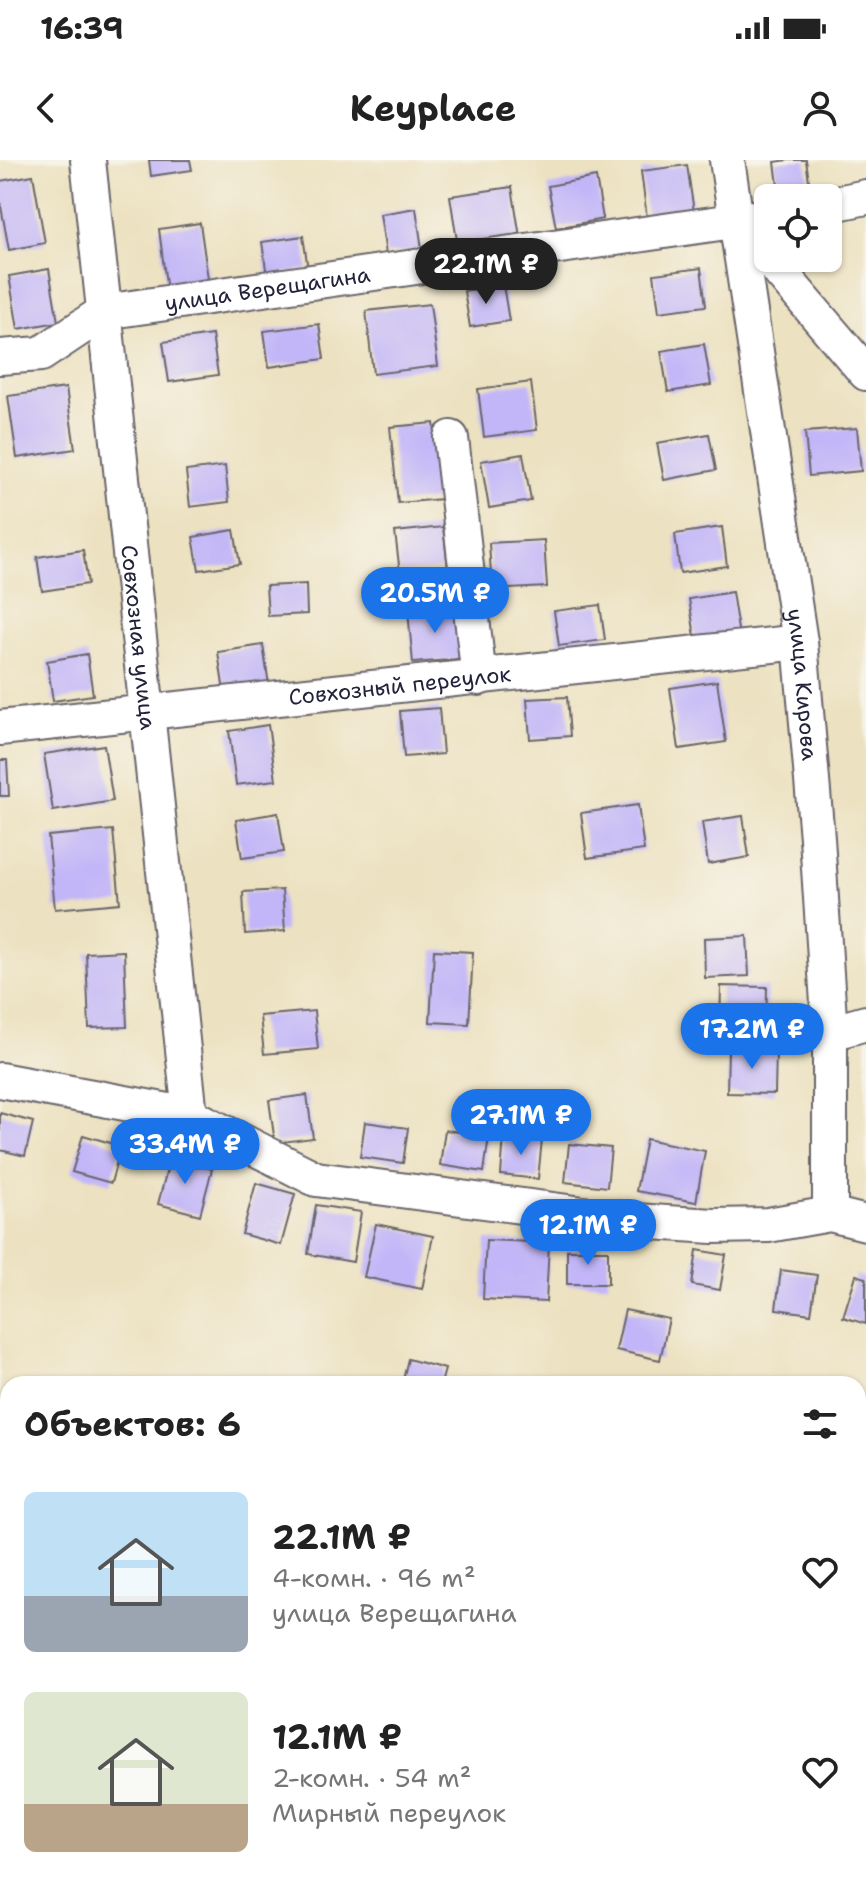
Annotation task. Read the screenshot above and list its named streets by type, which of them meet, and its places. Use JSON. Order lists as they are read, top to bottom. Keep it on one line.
{"streets":{"street":["улица Верещагина","Совхозная улица","улица Кирова","Совхозный переулок"]},"crossings":[["улица Верещагина","Совхозная улица"],["улица Верещагина","улица Кирова"],["Совхозная улица","Совхозный переулок"],["улица Кирова","Совхозный переулок"]],"page":{"status":"16:39","header":"Keyplace","price":["22.1M ₽","20.5M ₽","17.2M ₽","27.1M ₽","33.4M ₽","12.1M ₽"],"heading":"Объектов: 6","list":[{"name":"22.1M ₽","note":"4-комн. · 96 m² · улица Верещагина"},{"name":"12.1M ₽","note":"2-комн. · 54 m² · Мирный переулок"}]}}
